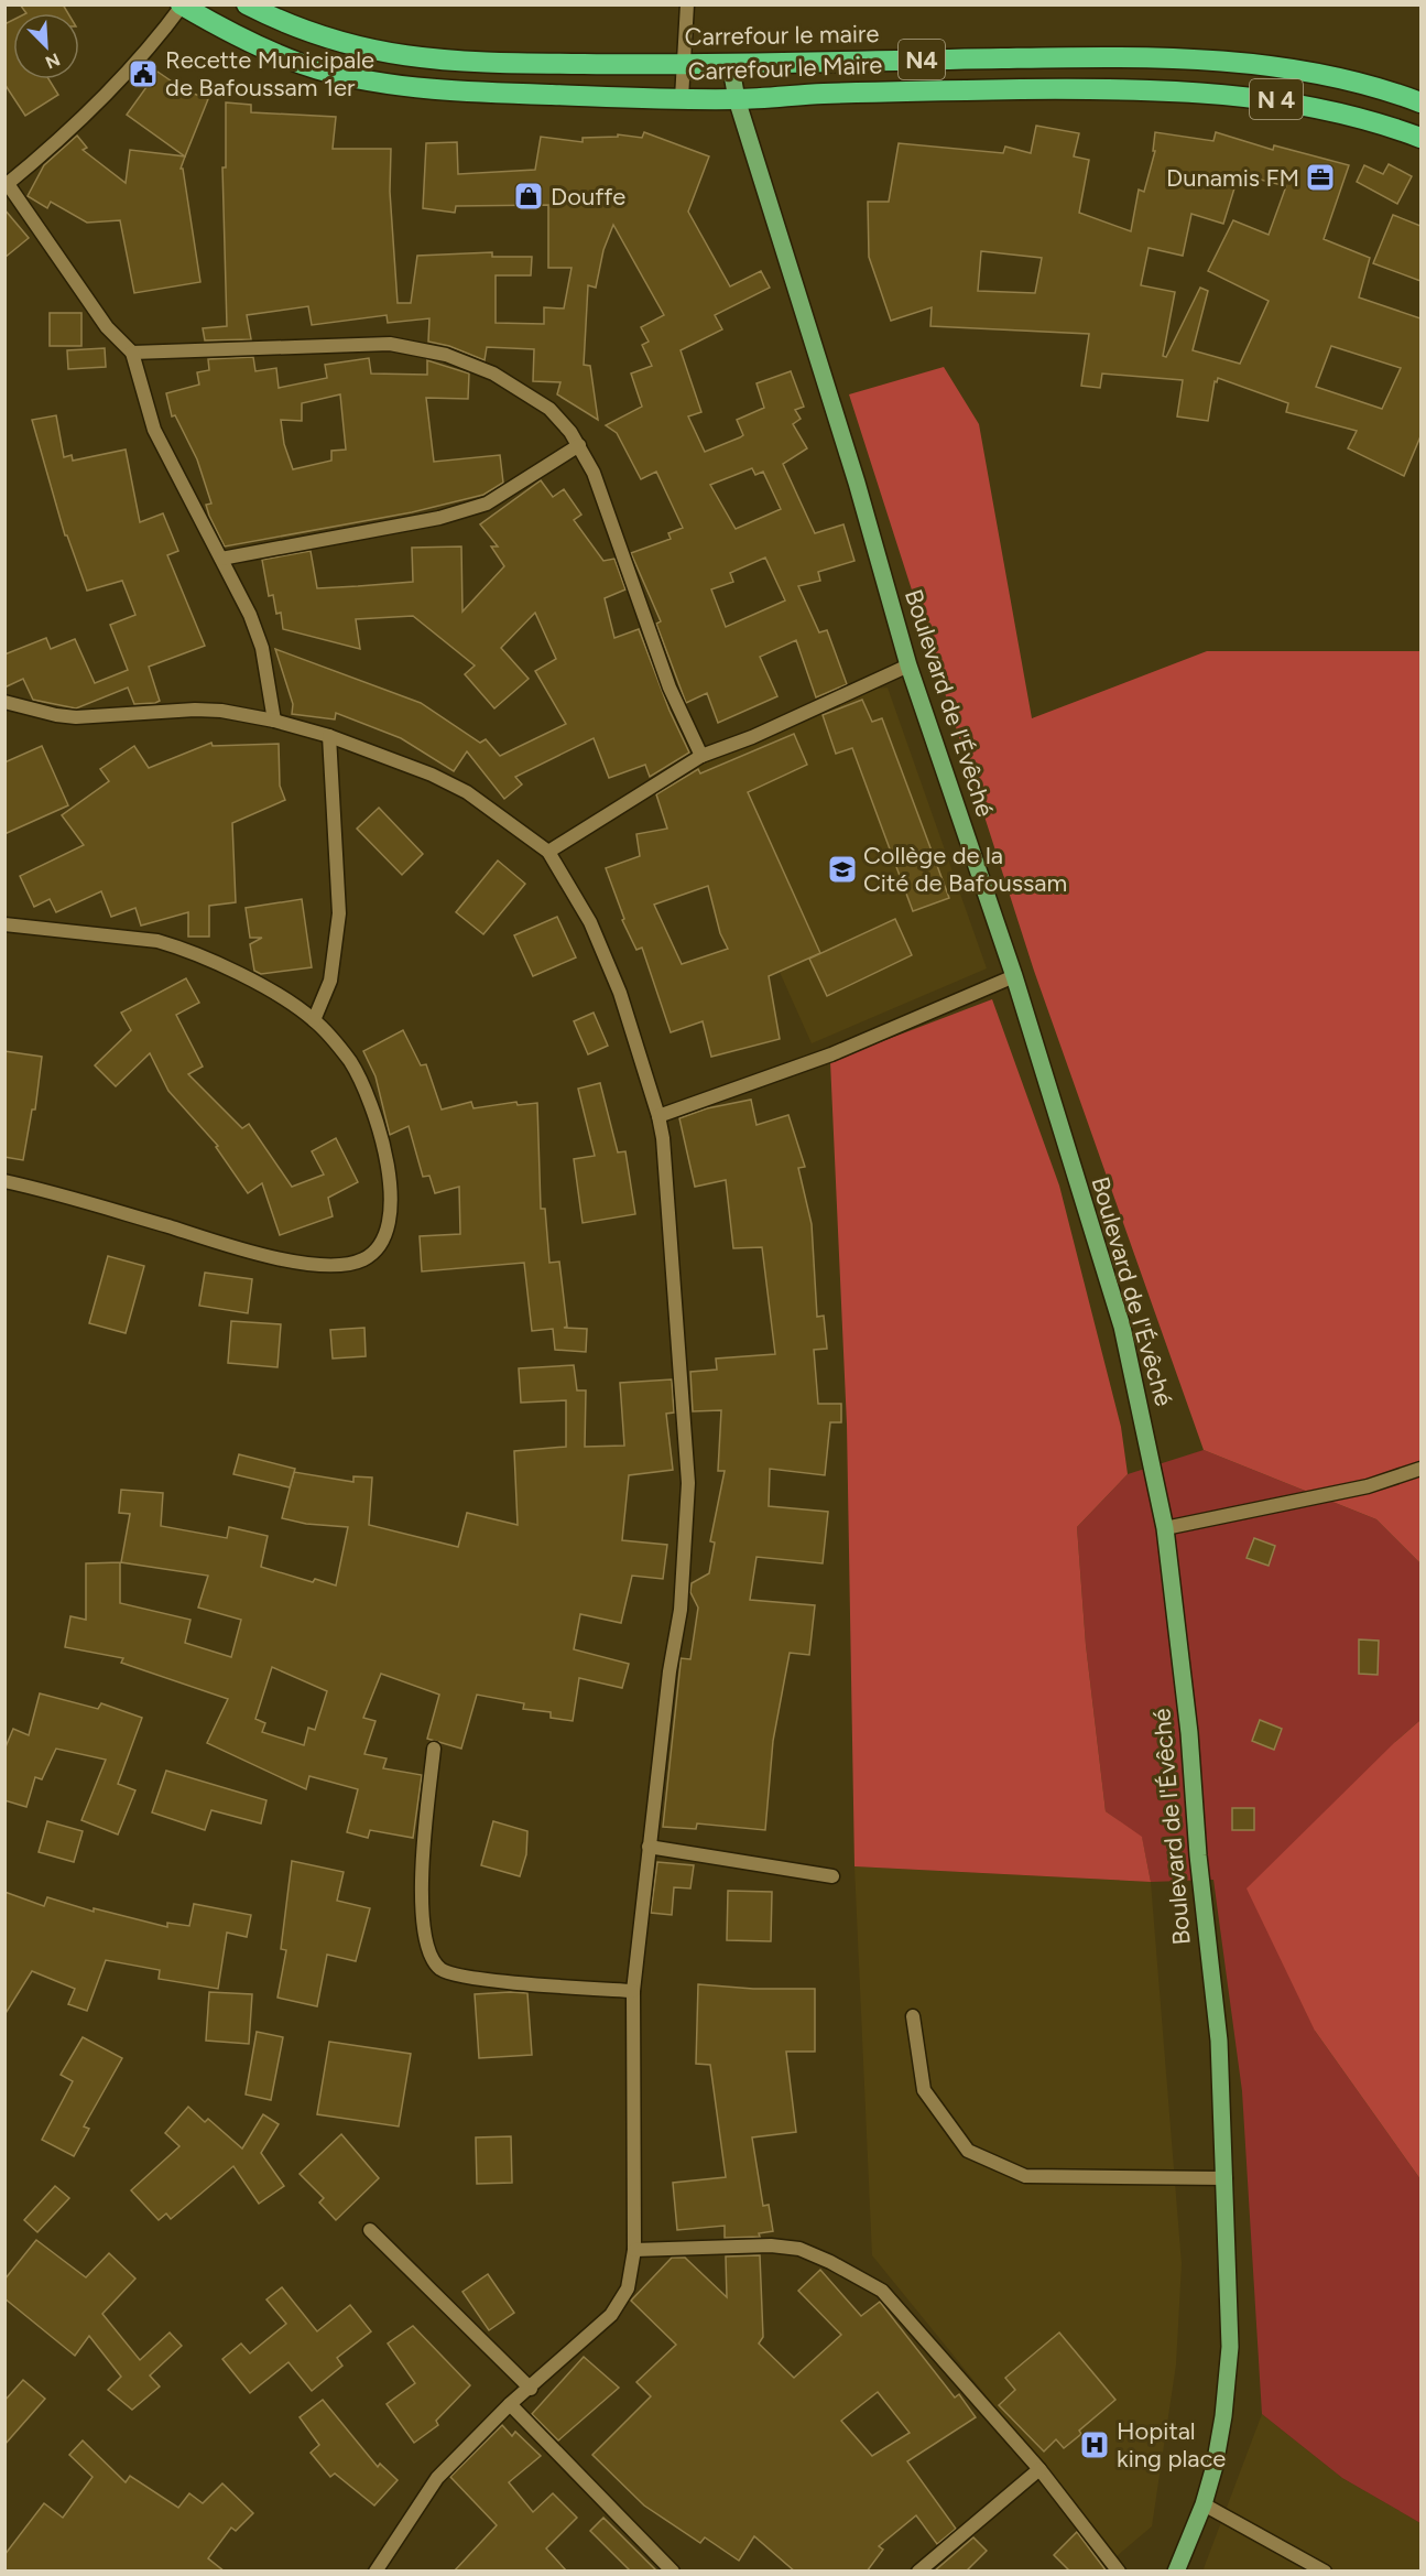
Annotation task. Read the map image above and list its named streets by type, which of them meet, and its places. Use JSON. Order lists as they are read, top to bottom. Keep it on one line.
{"streets":{"highway":["Carrefour le maire","N4","Carrefour le Maire","N 4"],"main road":["Boulevard de l'Évêché"]},"crossings":[["Carrefour le maire","Boulevard de l'Évêché"],["Carrefour le Maire","N 4"],["Carrefour le Maire","Boulevard de l'Évêché"]],"places":{"public building":["Recette Municipale de Bafoussam 1er"],"office":["Dunamis FM"],"shop":["Douffe"],"school or university":["Collège de la Cité de Bafoussam"],"hospital":["Hopital king place"]},"north":"bottom right"}
